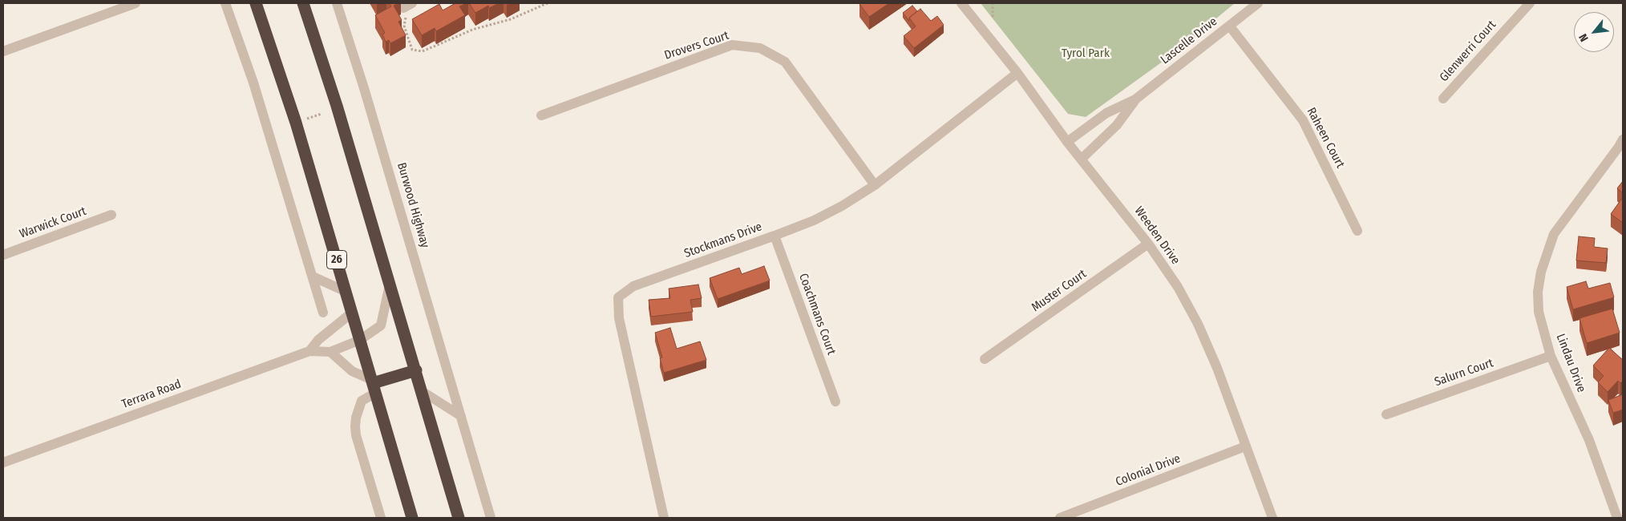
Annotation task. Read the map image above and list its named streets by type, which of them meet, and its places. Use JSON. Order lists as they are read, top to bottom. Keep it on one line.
{"streets":{"highway":["26"],"street":["Lascelle Drive","Drovers Court","Glenwerri Court","Raheen Court","Burwood Highway","Warwick Court","Weeden Drive","Stockmans Drive","Muster Court","Coachmans Court","Lindau Drive","Salurn Court","Terrara Road","Colonial Drive"]},"crossings":[["Lascelle Drive","Raheen Court"],["Lascelle Drive","Weeden Drive"],["Drovers Court","Stockmans Drive"],["Weeden Drive","Stockmans Drive"],["Weeden Drive","Muster Court"],["Weeden Drive","Colonial Drive"],["Stockmans Drive","Coachmans Court"],["26","Terrara Road"],["Lindau Drive","Salurn Court"]],"parks":["Tyrol Park"],"north":"bottom left"}
